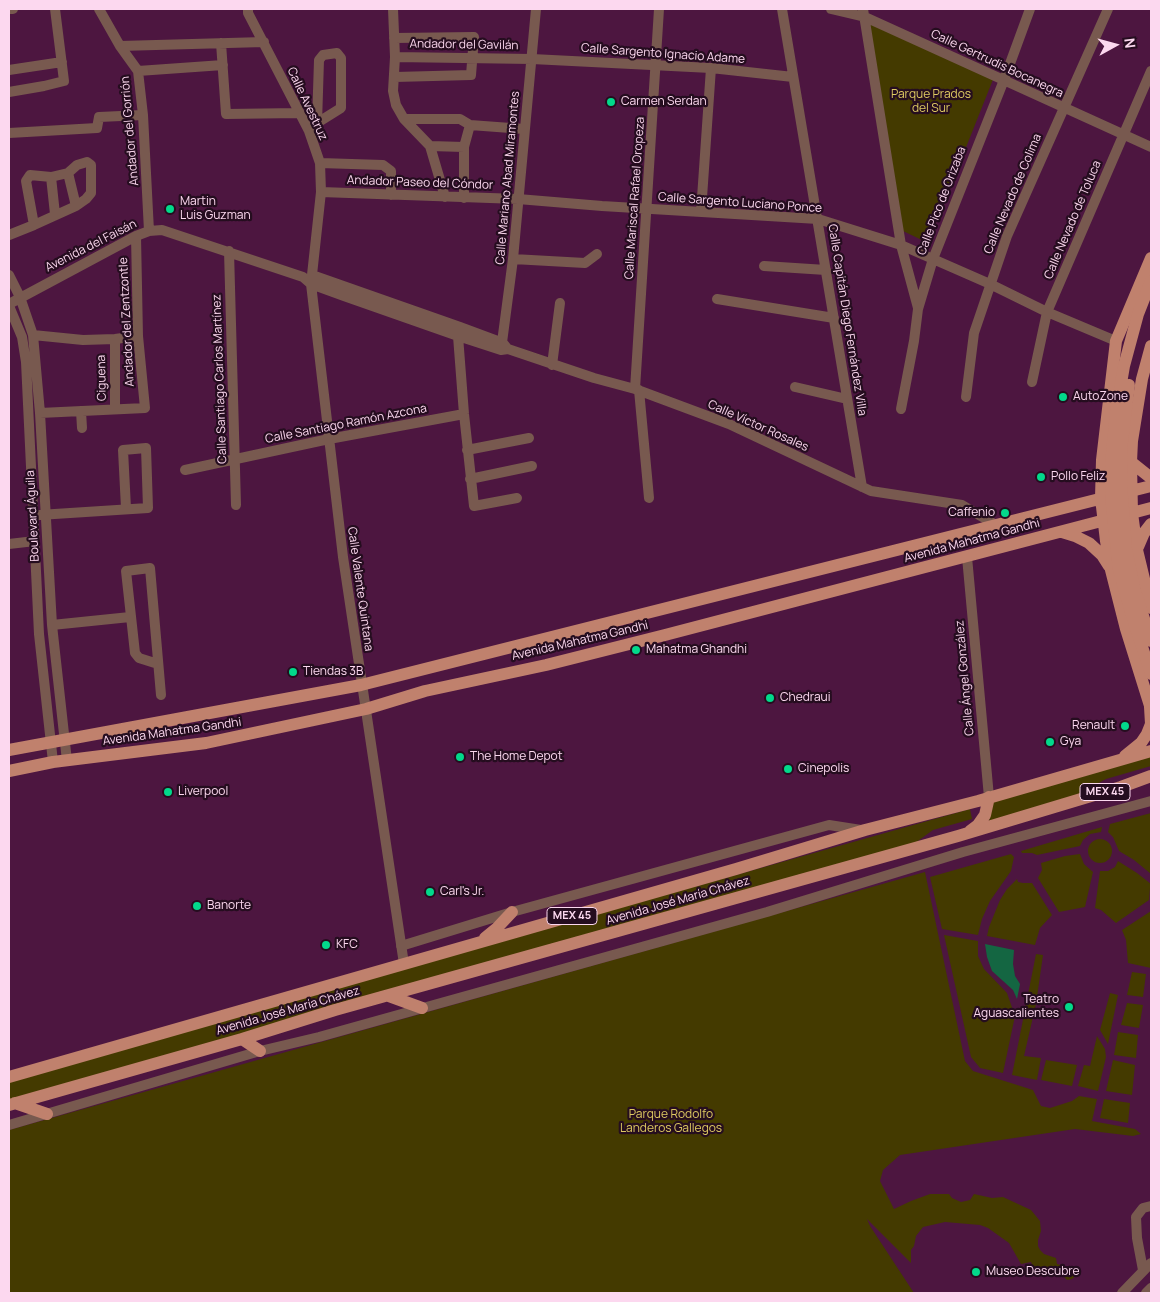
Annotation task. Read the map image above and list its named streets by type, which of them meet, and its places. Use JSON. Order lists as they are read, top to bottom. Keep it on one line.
{"streets":{"main road":["Avenida Mahatma Gandhi","MEX 45","Avenida José María Chávez"],"street":["Andador del Gavilán","Calle Sargento Ignacio Adame","Calle Gertrudis Bocanegra","Calle Avestruz","Andador del Gorrión","Calle Mariano Abad Miramontes","Andador Paseo del Cóndor","Calle Nevado de Colima","Calle Mariscal Rafael Oropeza","Calle Pico de Orizaba","Calle Sargento Luciano Ponce","Calle Nevado de Toluca","Avenida del Faisán","Calle Capitán Diego Fernández Villa","Andador del Zentzontle","Ciguena","Calle Santiago Carlos Martínez","Calle Santiago Ramón Azcona","Calle Víctor Rosales","Boulevard Águila","Calle Valente Quintana","Calle Ángel González"]},"crossings":[["Andador del Gavilán","Calle Sargento Ignacio Adame"],["Andador del Gavilán","Calle Mariano Abad Miramontes"],["Calle Sargento Ignacio Adame","Calle Mariano Abad Miramontes"],["Calle Sargento Ignacio Adame","Calle Mariscal Rafael Oropeza"],["Calle Sargento Ignacio Adame","Calle Capitán Diego Fernández Villa"],["Calle Gertrudis Bocanegra","Calle Nevado de Colima"],["Calle Gertrudis Bocanegra","Calle Pico de Orizaba"],["Calle Gertrudis Bocanegra","Calle Nevado de Toluca"],["Calle Avestruz","Andador Paseo del Cóndor"],["Calle Avestruz","Avenida del Faisán"],["Calle Avestruz","Calle Víctor Rosales"],["Calle Avestruz","Calle Valente Quintana"],["Andador del Gorrión","Avenida del Faisán"],["Calle Mariano Abad Miramontes","Andador Paseo del Cóndor"],["Calle Mariano Abad Miramontes","Calle Sargento Luciano Ponce"],["Calle Mariano Abad Miramontes","Calle Víctor Rosales"],["Andador Paseo del Cóndor","Calle Sargento Luciano Ponce"],["Calle Nevado de Colima","Calle Sargento Luciano Ponce"],["Calle Mariscal Rafael Oropeza","Calle Sargento Luciano Ponce"],["Calle Mariscal Rafael Oropeza","Calle Víctor Rosales"],["Calle Pico de Orizaba","Calle Sargento Luciano Ponce"],["Calle Sargento Luciano Ponce","Calle Nevado de Toluca"],["Calle Sargento Luciano Ponce","Calle Capitán Diego Fernández Villa"],["Avenida del Faisán","Andador del Zentzontle"],["Avenida del Faisán","Calle Santiago Carlos Martínez"],["Avenida del Faisán","Calle Víctor Rosales"],["Avenida del Faisán","Boulevard Águila"],["Avenida del Faisán","Calle Valente Quintana"],["Calle Capitán Diego Fernández Villa","Calle Víctor Rosales"],["Andador del Zentzontle","Ciguena"],["Ciguena","Boulevard Águila"],["Calle Santiago Carlos Martínez","Calle Santiago Ramón Azcona"],["Calle Santiago Ramón Azcona","Calle Valente Quintana"],["Calle Víctor Rosales","Avenida Mahatma Gandhi"],["Calle Víctor Rosales","Calle Valente Quintana"],["Boulevard Águila","Avenida Mahatma Gandhi"],["Avenida Mahatma Gandhi","Calle Valente Quintana"],["Avenida Mahatma Gandhi","Calle Ángel González"],["Calle Valente Quintana","Avenida José María Chávez"],["Calle Ángel González","Avenida José María Chávez"]],"parks":["Parque Prados del Sur","Parque Rodolfo Landeros Gallegos"],"places":["Carmen Serdan","Martin Luis Guzman","AutoZone","Pollo Feliz","Caffenio","Mahatma Ghandhi","Tiendas 3B","Chedraui","Renault","Gya","The Home Depot","Cinepolis","Liverpool","Carl's Jr.","Banorte","KFC","Teatro Aguascalientes","Museo Descubre"],"north":"right"}
